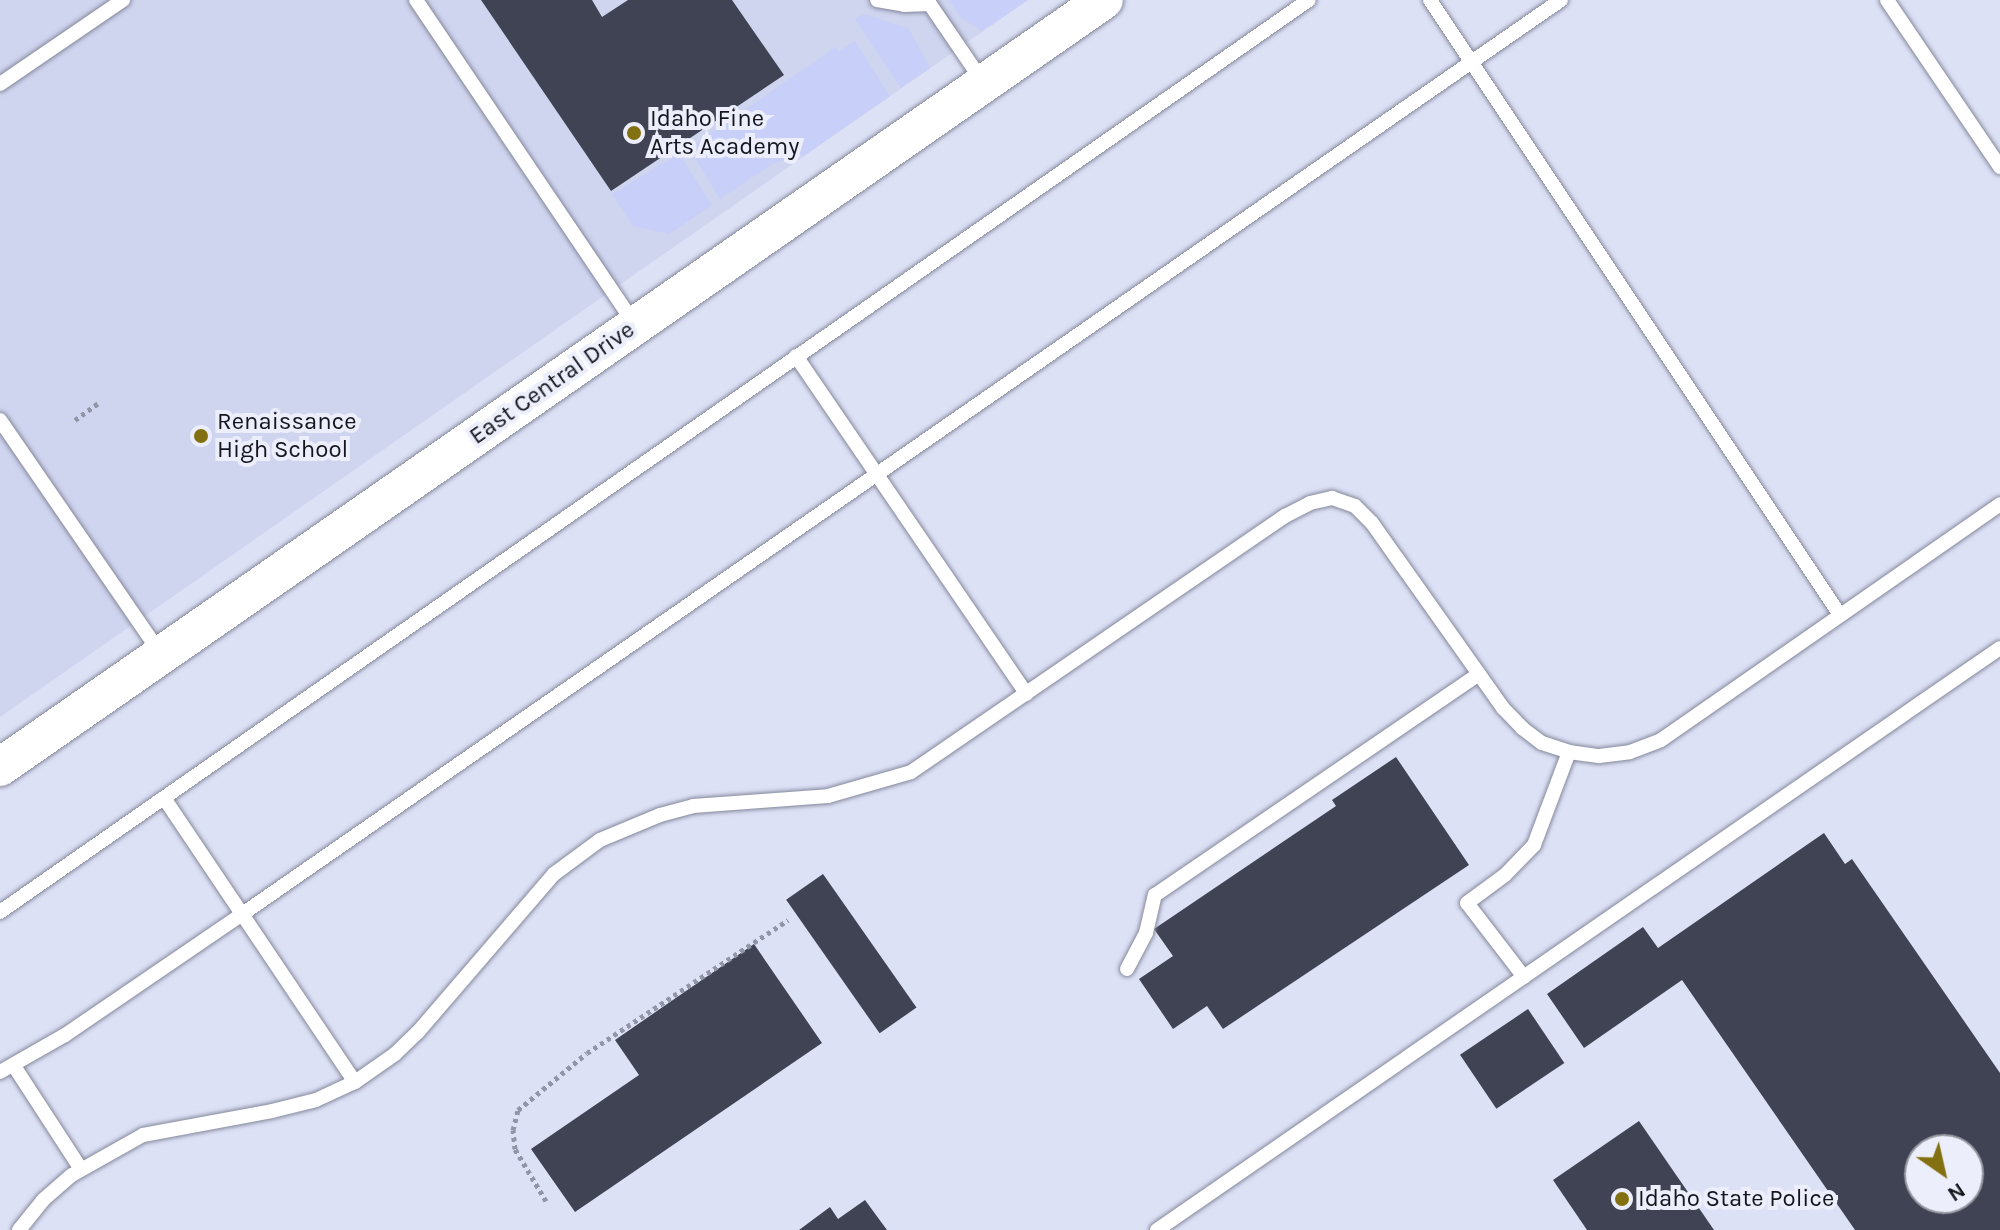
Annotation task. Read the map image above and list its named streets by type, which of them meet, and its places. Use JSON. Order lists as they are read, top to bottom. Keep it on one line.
{"streets":{"street":["East Central Drive"]},"places":["Idaho Fine Arts Academy","Renaissance High School","Idaho State Police"],"north":"bottom right"}
